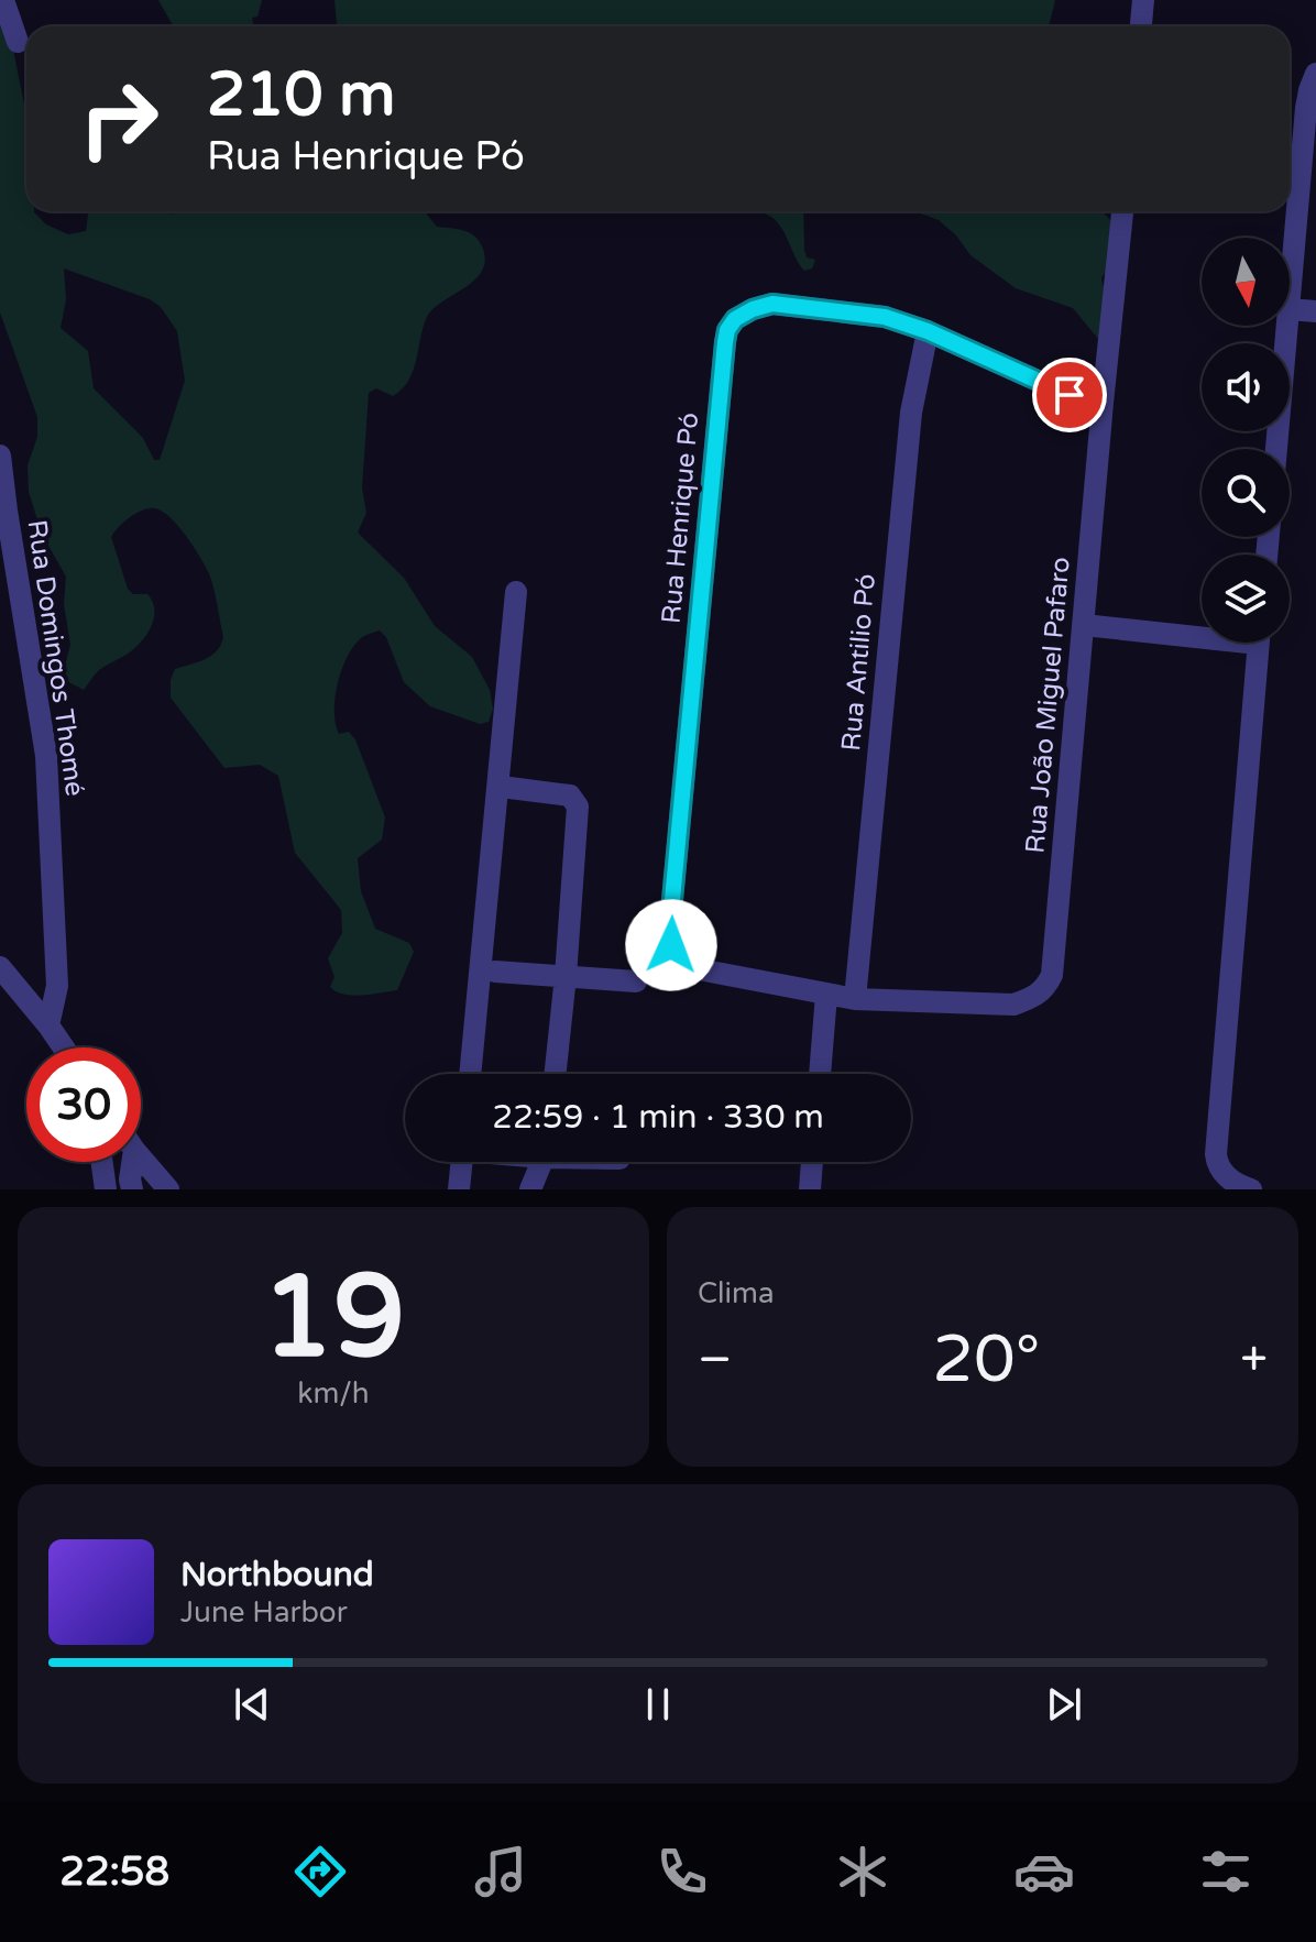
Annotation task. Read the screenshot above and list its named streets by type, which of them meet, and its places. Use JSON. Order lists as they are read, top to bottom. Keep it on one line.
{"streets":{"street":["Rua Henrique Pó","Rua Domingos Thomé","Rua Antilio Pó","Rua João Miguel Pafaro"]},"crossings":[["Rua Henrique Pó","Rua Antilio Pó"],["Rua Henrique Pó","Rua João Miguel Pafaro"],["Rua Antilio Pó","Rua João Miguel Pafaro"]],"north":"bottom","page":{"turn":["210 m","Rua Henrique Pó"],"limit":"30","trip":"22:59 · 1 min · 330 m","tile":[["19","km/h"],"Clima"],"heat":["−","20°","+"],"song":["Northbound","June Harbor"],"tabs":"22:58"}}
